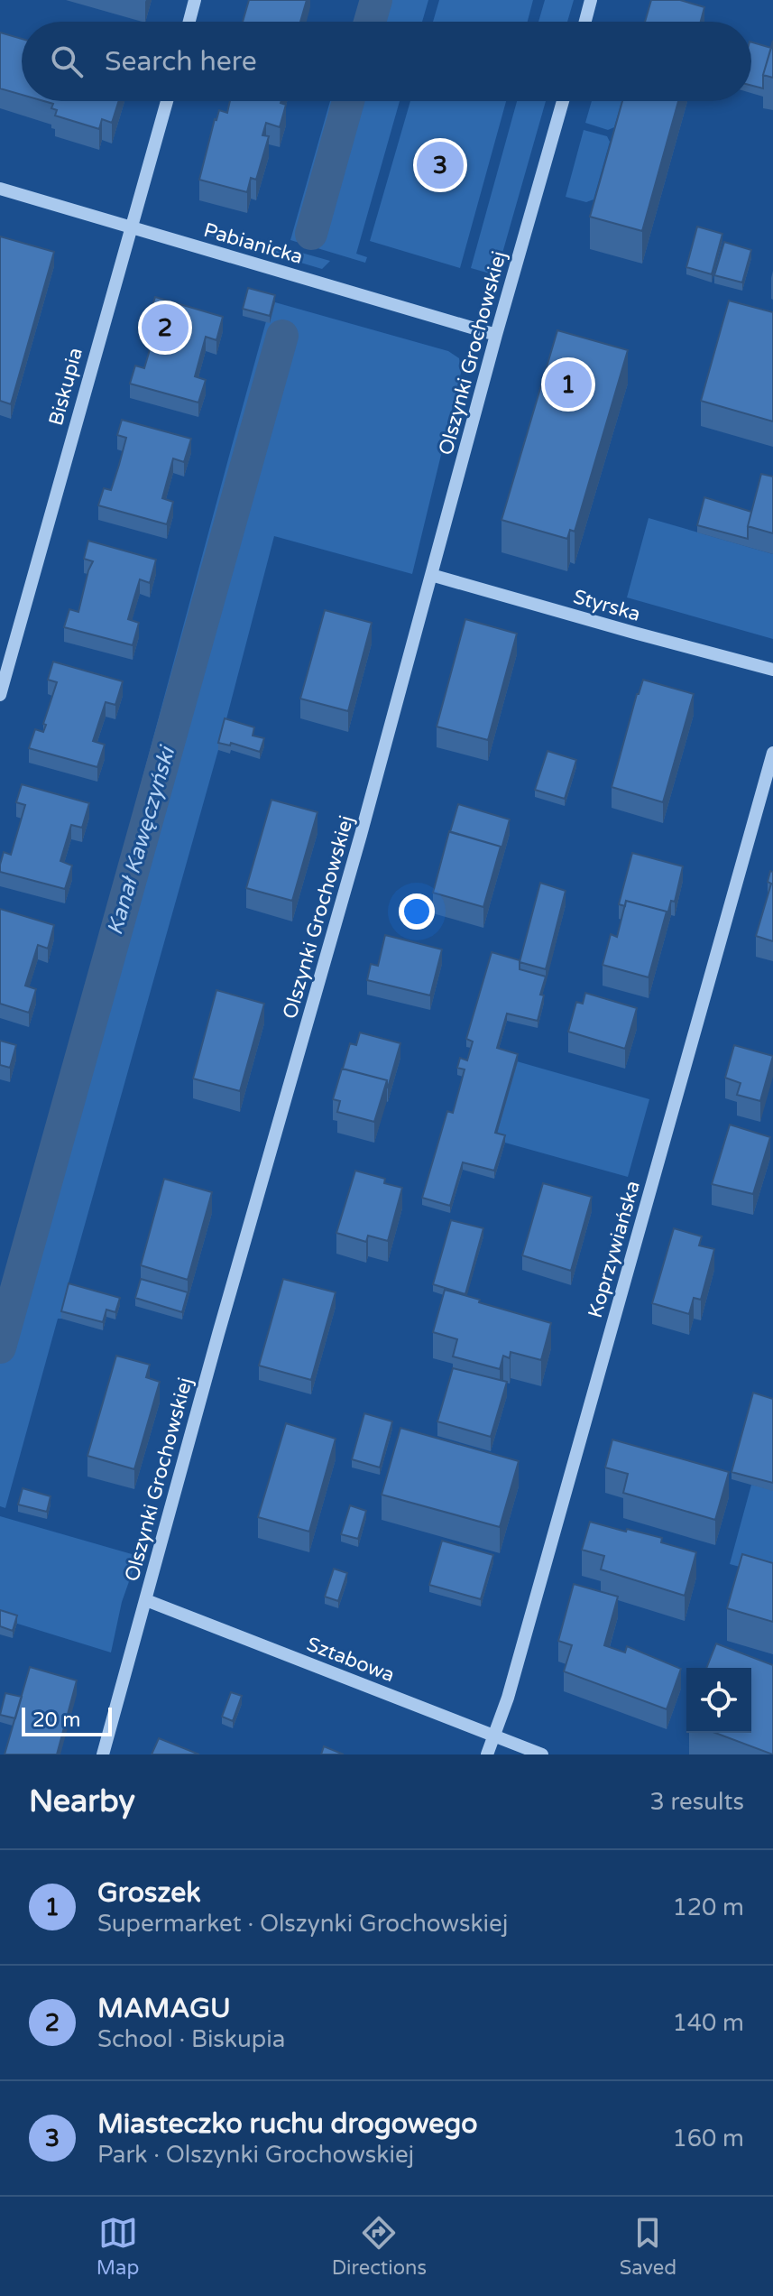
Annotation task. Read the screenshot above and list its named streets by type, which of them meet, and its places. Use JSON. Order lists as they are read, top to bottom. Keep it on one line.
{"streets":{"street":["Pabianicka","Olszynki Grochowskiej","Biskupia","Styrska","Koprzywiańska","Sztabowa"]},"crossings":[["Pabianicka","Olszynki Grochowskiej"],["Pabianicka","Biskupia"],["Olszynki Grochowskiej","Styrska"],["Olszynki Grochowskiej","Sztabowa"],["Koprzywiańska","Sztabowa"]],"water":["Kanał Kawęczyński"],"scale_bar":"20 m","page":{"search":"Search here","pins":["3","2","1"],"scale":"20 m","heading":["Nearby","3 results"],"list":[{"mark":"1","name":"Groszek","note":"Supermarket · Olszynki Grochowskiej","value":"120 m"},{"mark":"2","name":"MAMAGU","note":"School · Biskupia","value":"140 m"},{"mark":"3","name":"Miasteczko ruchu drogowego","note":"Park · Olszynki Grochowskiej","value":"160 m"}],"nav":["Map","Directions","Saved"]}}
